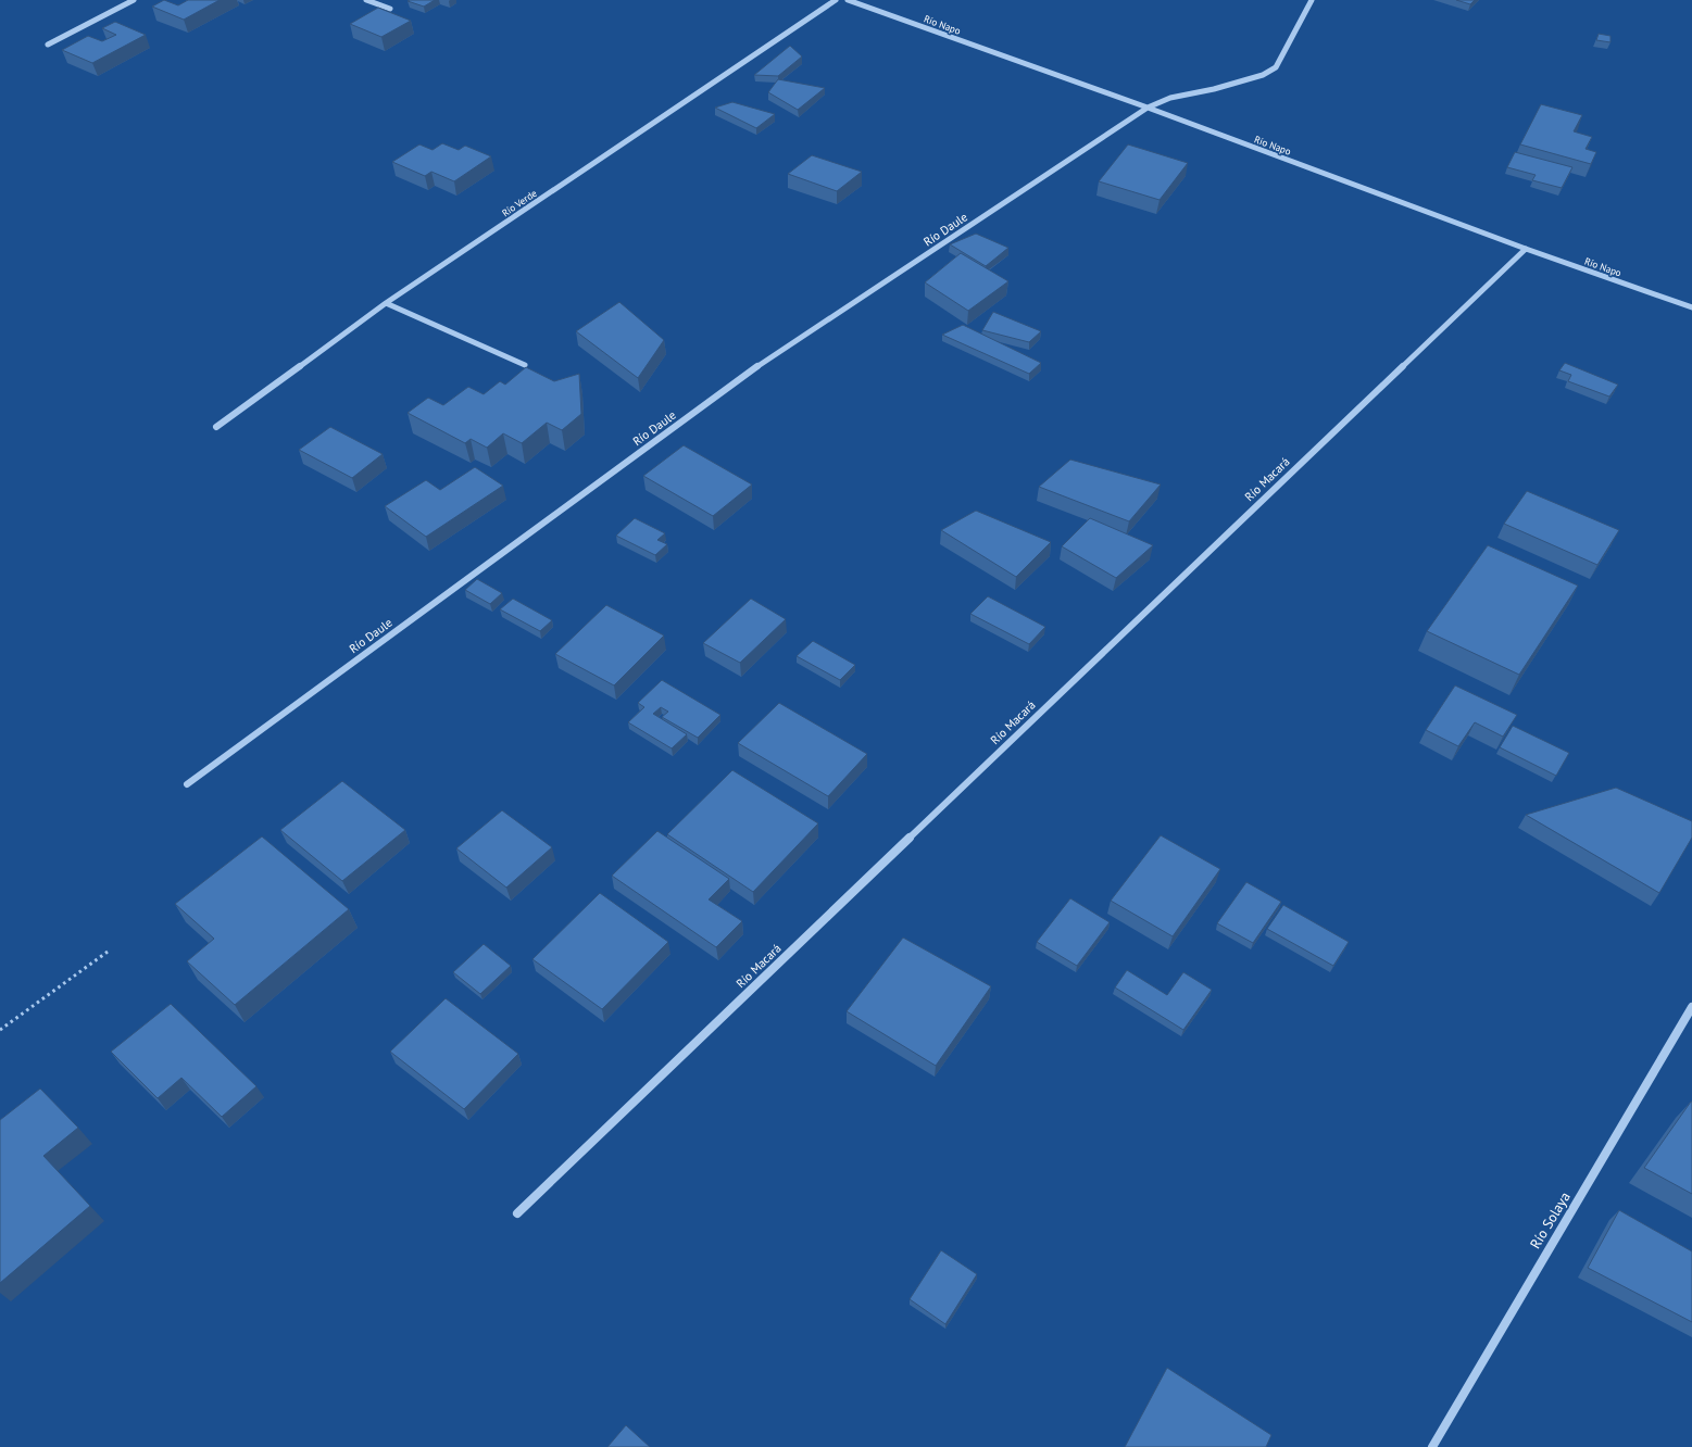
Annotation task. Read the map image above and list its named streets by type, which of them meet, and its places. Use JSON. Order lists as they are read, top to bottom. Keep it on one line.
{"streets":{"street":["Río Napo","Río Verde","Río Daule","Río Macará","Río Solaya"]},"crossings":[["Río Napo","Río Daule"],["Río Napo","Río Macará"]]}
